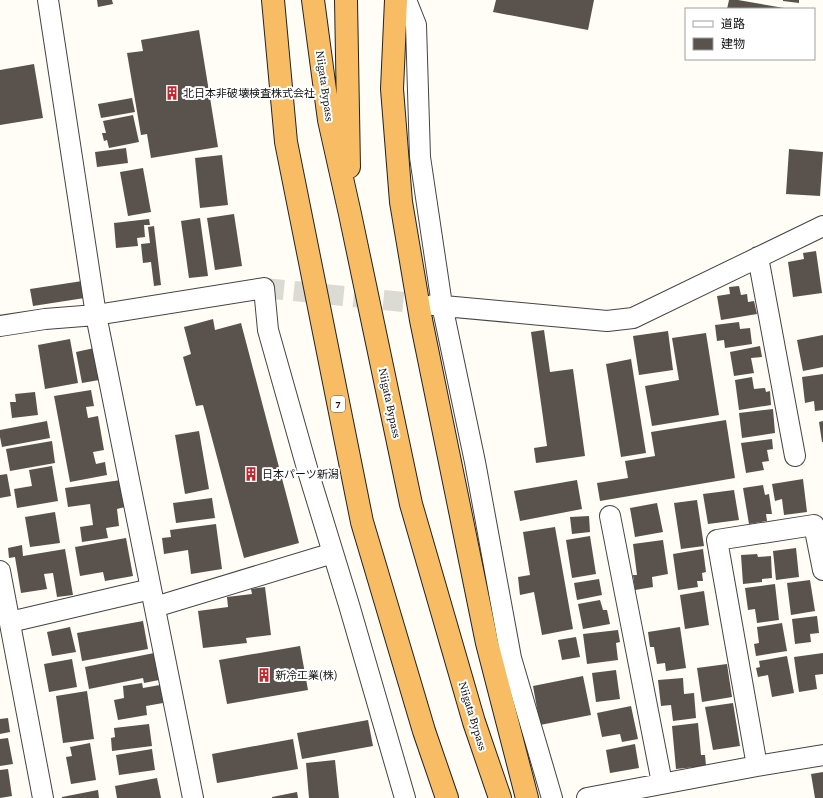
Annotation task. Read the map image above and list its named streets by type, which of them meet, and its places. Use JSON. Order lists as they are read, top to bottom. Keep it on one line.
{"streets":{"highway":["Niigata Bypass","7"]},"places":{"building":["北日本非破壊検査株式会社","日本パーツ新潟","新冷工業(株)"]},"legend":["道路","建物"]}
